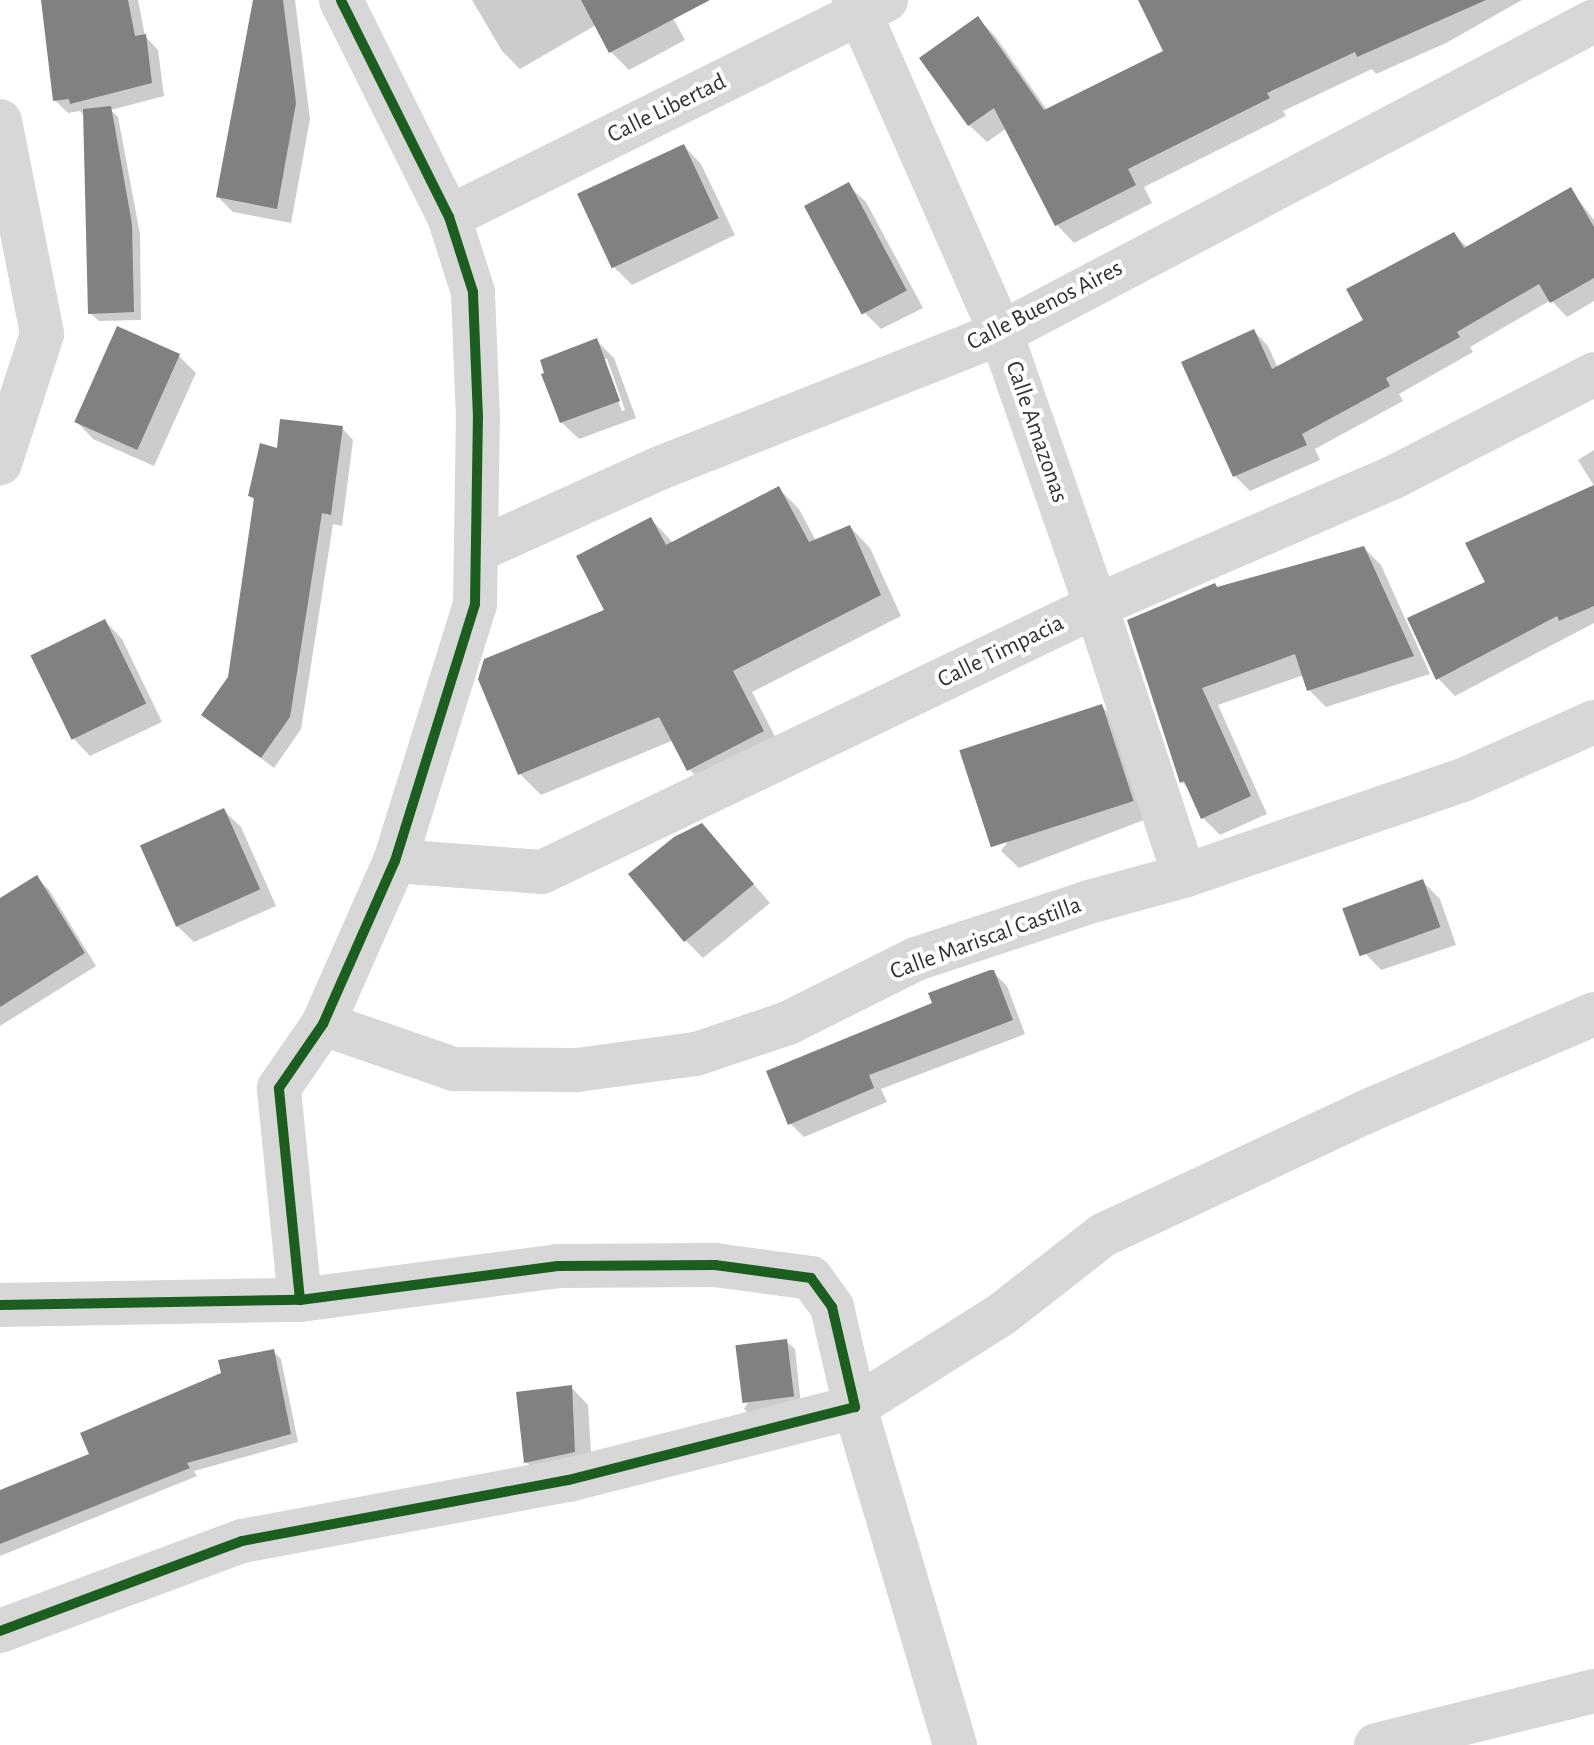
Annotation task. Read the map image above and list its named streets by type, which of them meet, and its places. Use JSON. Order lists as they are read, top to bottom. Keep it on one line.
{"streets":{"street":["Calle Libertad","Calle Buenos Aires","Calle Amazonas","Calle Timpacia","Calle Mariscal Castilla"]},"crossings":[["Calle Libertad","Calle Amazonas"],["Calle Buenos Aires","Calle Amazonas"],["Calle Amazonas","Calle Timpacia"],["Calle Amazonas","Calle Mariscal Castilla"]]}
